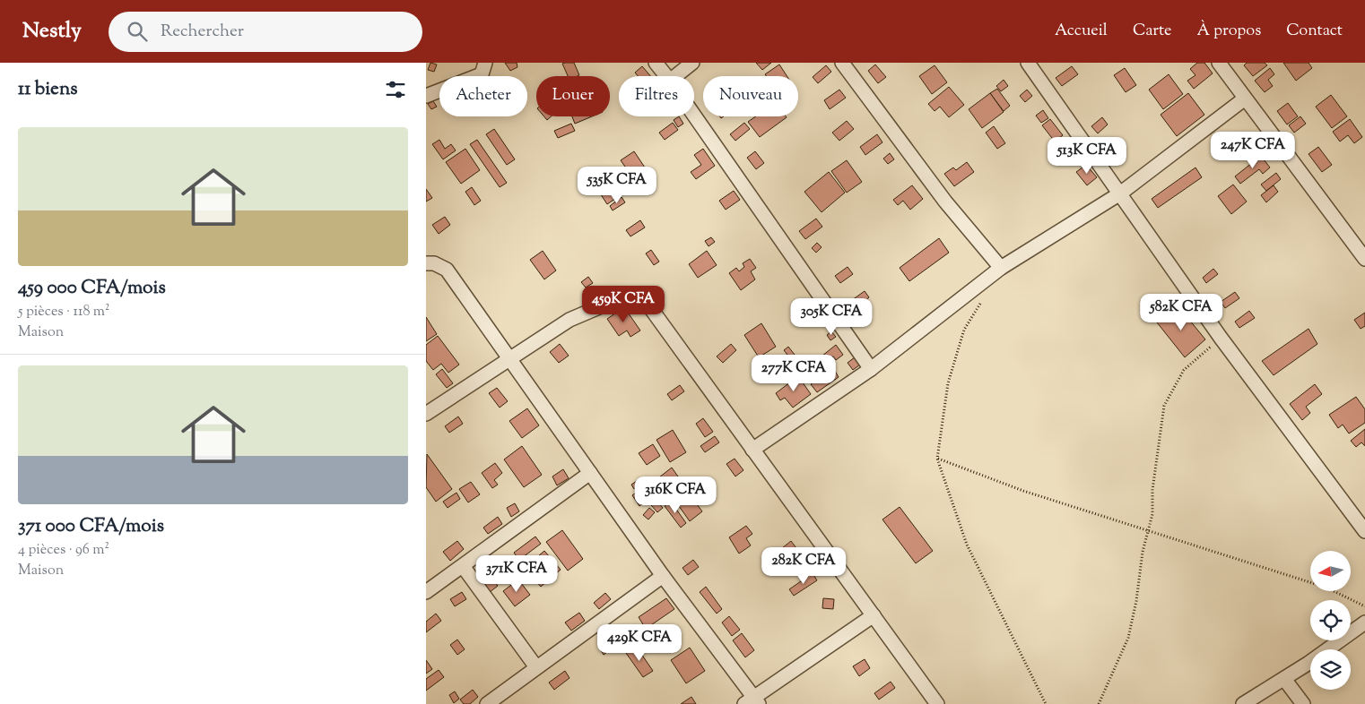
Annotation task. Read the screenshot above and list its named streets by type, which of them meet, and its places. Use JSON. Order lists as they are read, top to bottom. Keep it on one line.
{"north":"left","page":{"header":"Nestly","search":"Rechercher","nav":["Accueil","Carte","À propos","Contact"],"heading":"11 biens","chip":["Acheter","Louer","Filtres","Nouveau"],"list":[{"name":"459 000 CFA/mois","note":"5 pièces · 118 m² · Maison"},{"name":"371 000 CFA/mois","note":"4 pièces · 96 m² · Maison"}],"price":["247K CFA","513K CFA","535K CFA","459K CFA","582K CFA","305K CFA","277K CFA","316K CFA","282K CFA","371K CFA","429K CFA"]}}
